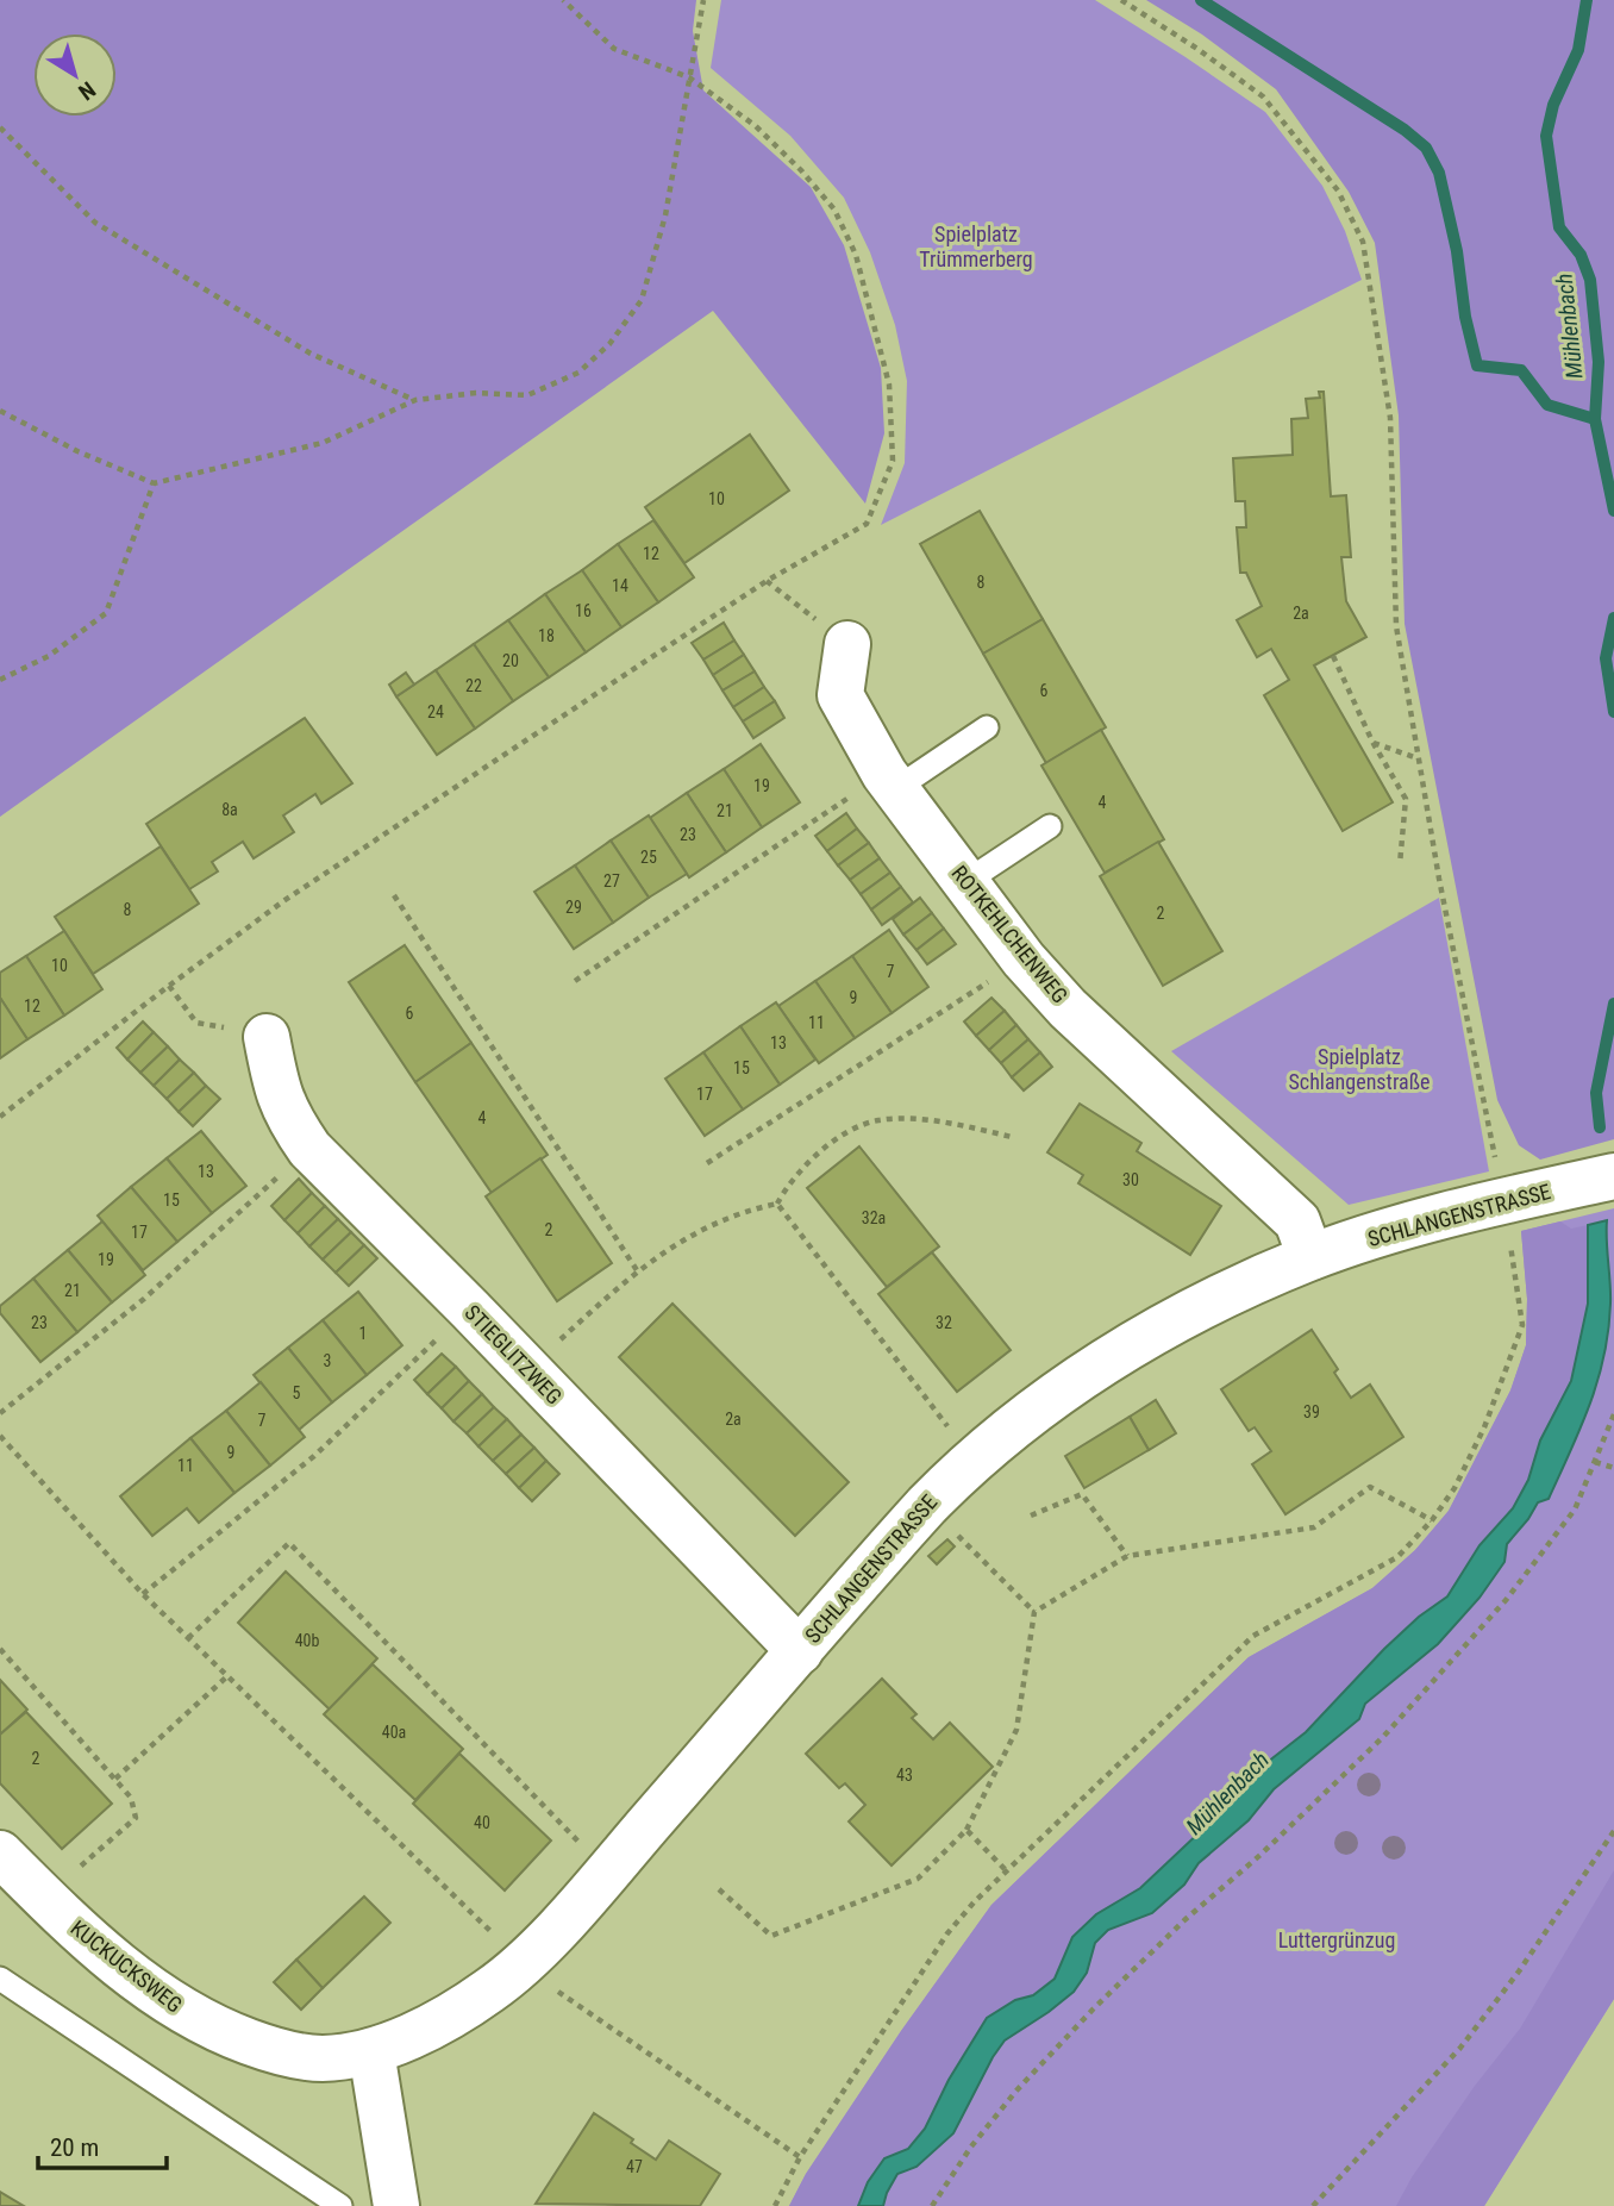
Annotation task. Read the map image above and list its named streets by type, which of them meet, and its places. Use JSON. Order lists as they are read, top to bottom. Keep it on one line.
{"streets":{"street":["ROTKEHLCHENWEG","SCHLANGENSTRASSE","STIEGLITZWEG","KUCKUCKSWEG"]},"crossings":[["ROTKEHLCHENWEG","SCHLANGENSTRASSE"],["SCHLANGENSTRASSE","STIEGLITZWEG"],["SCHLANGENSTRASSE","KUCKUCKSWEG"]],"water":["Mühlenbach"],"parks":["Spielplatz Trümmerberg","Spielplatz Schlangenstraße","Luttergrünzug"],"house_numbers":["10","12","8","14","16","2a","18","20","22","6","24","19","4","8a","21","23","25","27","29","8","2","10","7","9","12","6","11","13","15","17","4","13","30","15","32a","2","17","19","21","23","32","1","3","5","39","2a","7","9","11","40b","40a","2","43","40","47"],"scale_bar":"20 m","north":"bottom right"}
